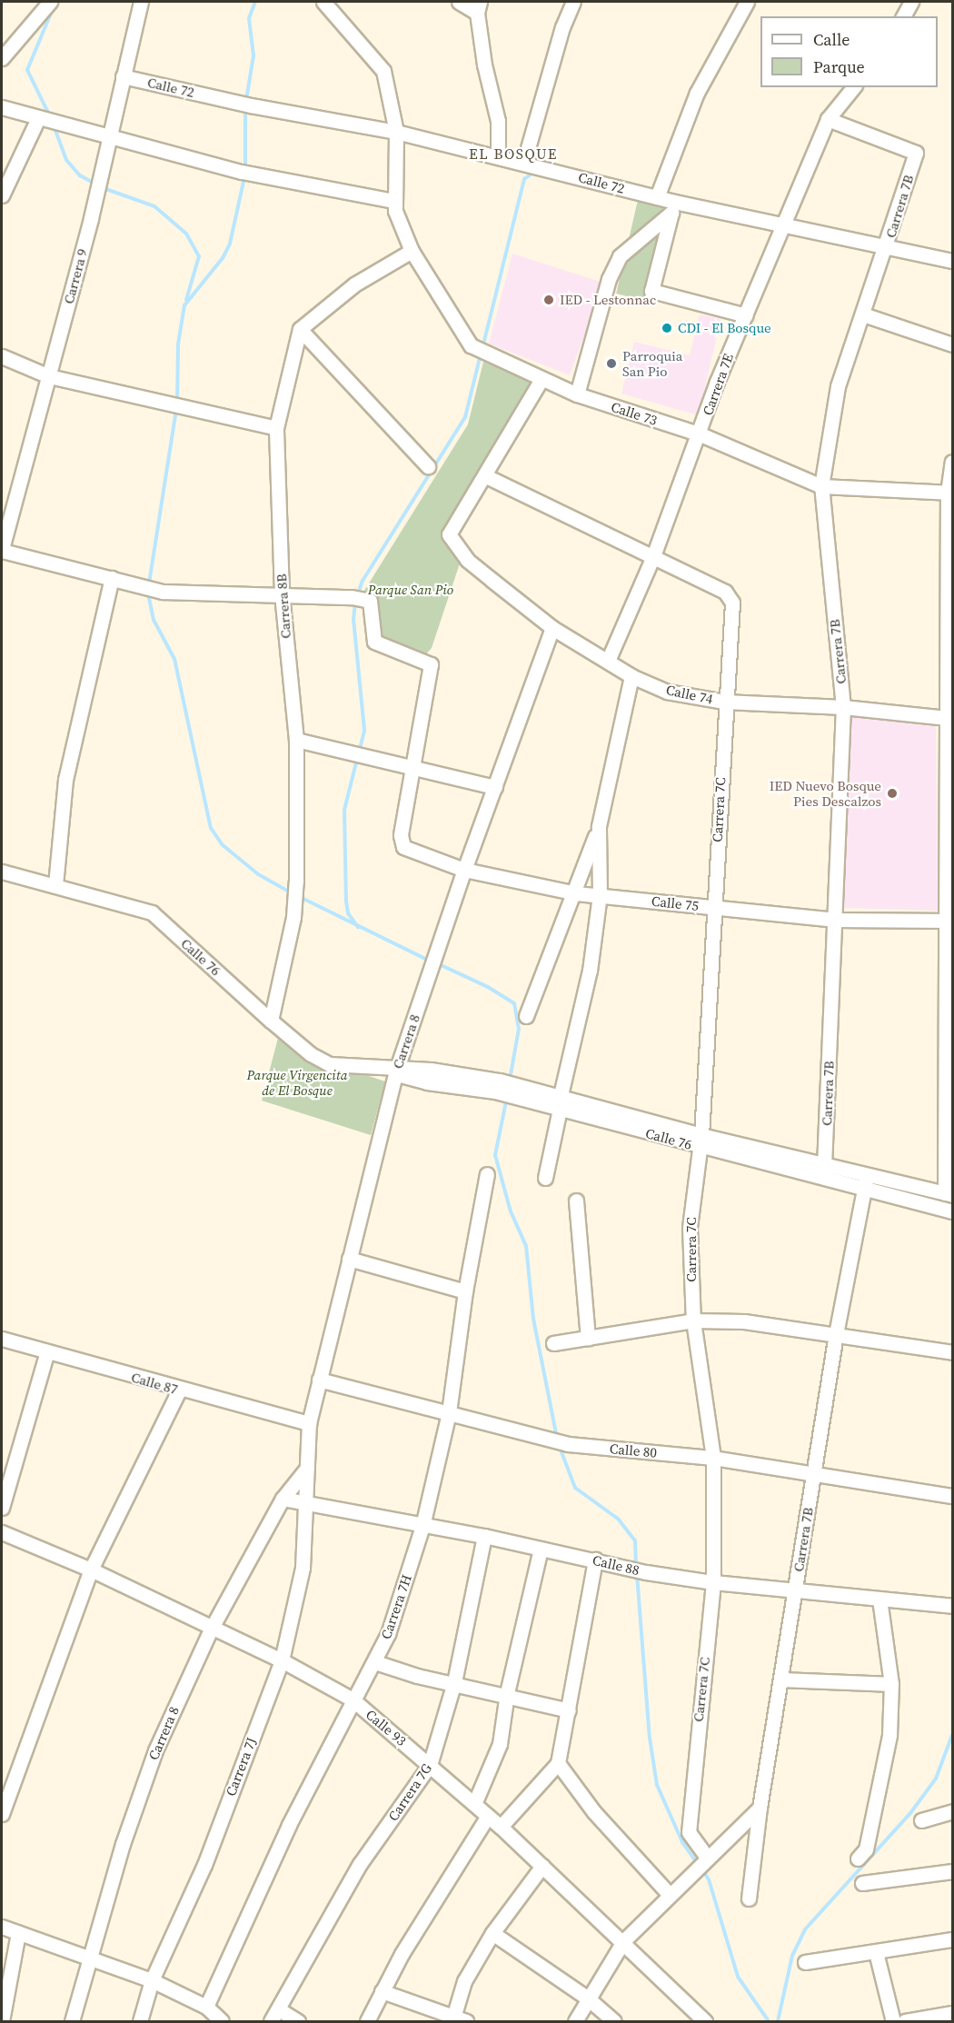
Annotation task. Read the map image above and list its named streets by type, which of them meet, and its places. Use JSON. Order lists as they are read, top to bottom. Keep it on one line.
{"streets":{"street":["Calle 72","Carrera 7B","Carrera 9","Carrera 7E","Calle 73","Carrera 8B","Calle 74","Carrera 7C","Calle 75","Calle 76","Carrera 8","Calle 87","Calle 80","Calle 88","Carrera 7H","Calle 93","Carrera 7J","Carrera 7G"]},"crossings":[["Calle 72","Carrera 7B"],["Calle 72","Carrera 9"],["Calle 72","Carrera 7E"],["Carrera 7B","Carrera 7E"],["Carrera 7B","Calle 73"],["Carrera 7B","Calle 74"],["Carrera 7B","Calle 75"],["Carrera 7B","Calle 76"],["Carrera 7B","Calle 80"],["Carrera 7B","Calle 88"],["Carrera 7E","Calle 73"],["Carrera 7E","Calle 74"],["Carrera 7E","Carrera 7C"],["Carrera 8B","Calle 76"],["Calle 74","Carrera 7C"],["Calle 74","Carrera 8"],["Carrera 7C","Calle 75"],["Carrera 7C","Calle 76"],["Carrera 7C","Calle 80"],["Carrera 7C","Calle 88"],["Calle 75","Carrera 8"],["Calle 76","Carrera 8"],["Carrera 8","Calle 87"],["Carrera 8","Calle 80"],["Carrera 8","Calle 88"],["Carrera 8","Calle 93"],["Carrera 8","Carrera 7J"],["Calle 80","Carrera 7H"],["Calle 88","Carrera 7H"],["Calle 88","Carrera 7J"],["Calle 88","Carrera 7G"],["Carrera 7H","Calle 93"],["Calle 93","Carrera 7J"],["Calle 93","Carrera 7G"]],"districts":["EL BOSQUE"],"parks":["Parque San Pio","Parque Virgencita de El Bosque"],"places":["IED - Lestonnac","CDI - El Bosque","Parroquia San Pio","IED Nuevo Bosque Pies Descalzos"],"legend":["Calle","Parque"]}
